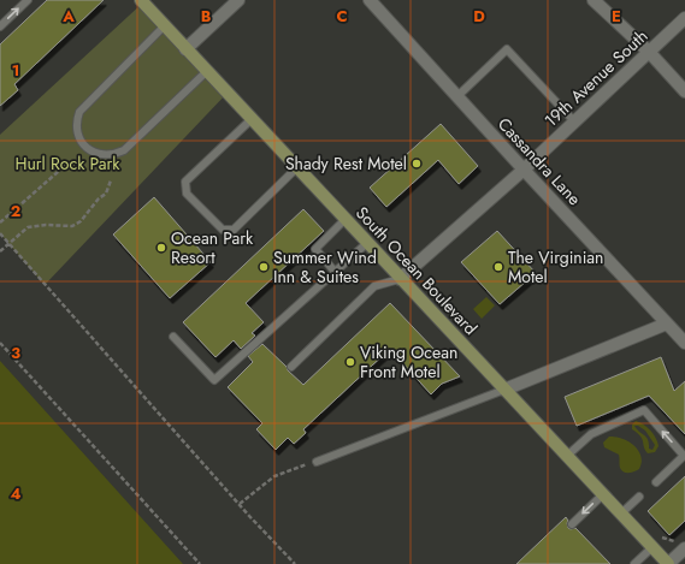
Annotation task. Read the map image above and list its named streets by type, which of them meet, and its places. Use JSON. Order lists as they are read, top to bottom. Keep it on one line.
{"streets":{"main road":["South Ocean Boulevard"],"street":["19th Avenue South","Cassandra Lane"]},"crossings":[["19th Avenue South","Cassandra Lane"],["19th Avenue South","South Ocean Boulevard"]],"parks":["Hurl Rock Park"],"places":["Shady Rest Motel","Ocean Park Resort","Summer Wind Inn & Suites","The Virginian Motel","Viking Ocean Front Motel"],"grid":{"columns":["A","B","C","D","E"],"rows":["1","2","3","4"]}}
